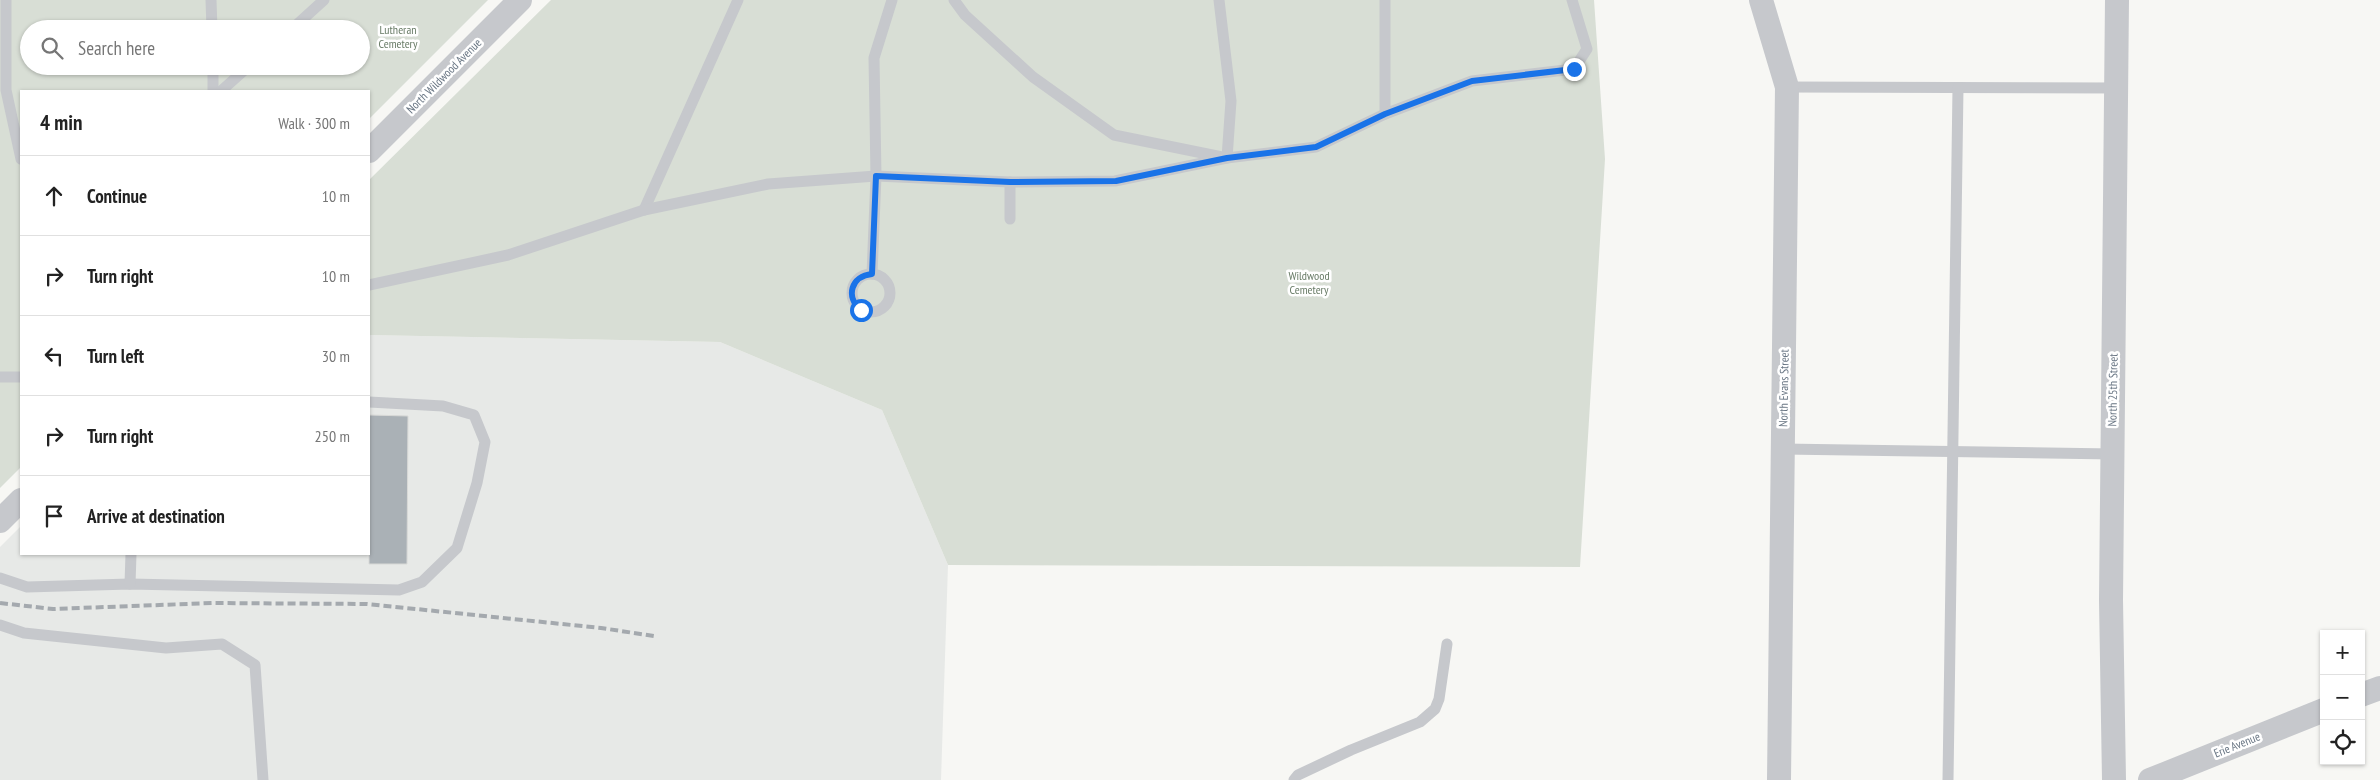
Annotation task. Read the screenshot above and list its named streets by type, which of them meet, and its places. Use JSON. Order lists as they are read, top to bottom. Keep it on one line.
{"streets":{"street":["North Wildwood Avenue","North Evans Street","North 25th Street","Erie Avenue"]},"parks":["Lutheran Cemetery","Wildwood Cemetery"],"page":{"search":"Search here","heading":["4 min","Walk · 300 m"],"list":[["Continue","10 m"],["Turn right","10 m"],["Turn left","30 m"],["Turn right","250 m"],"Arrive at destination"],"map_buttons":["+","−"]}}
